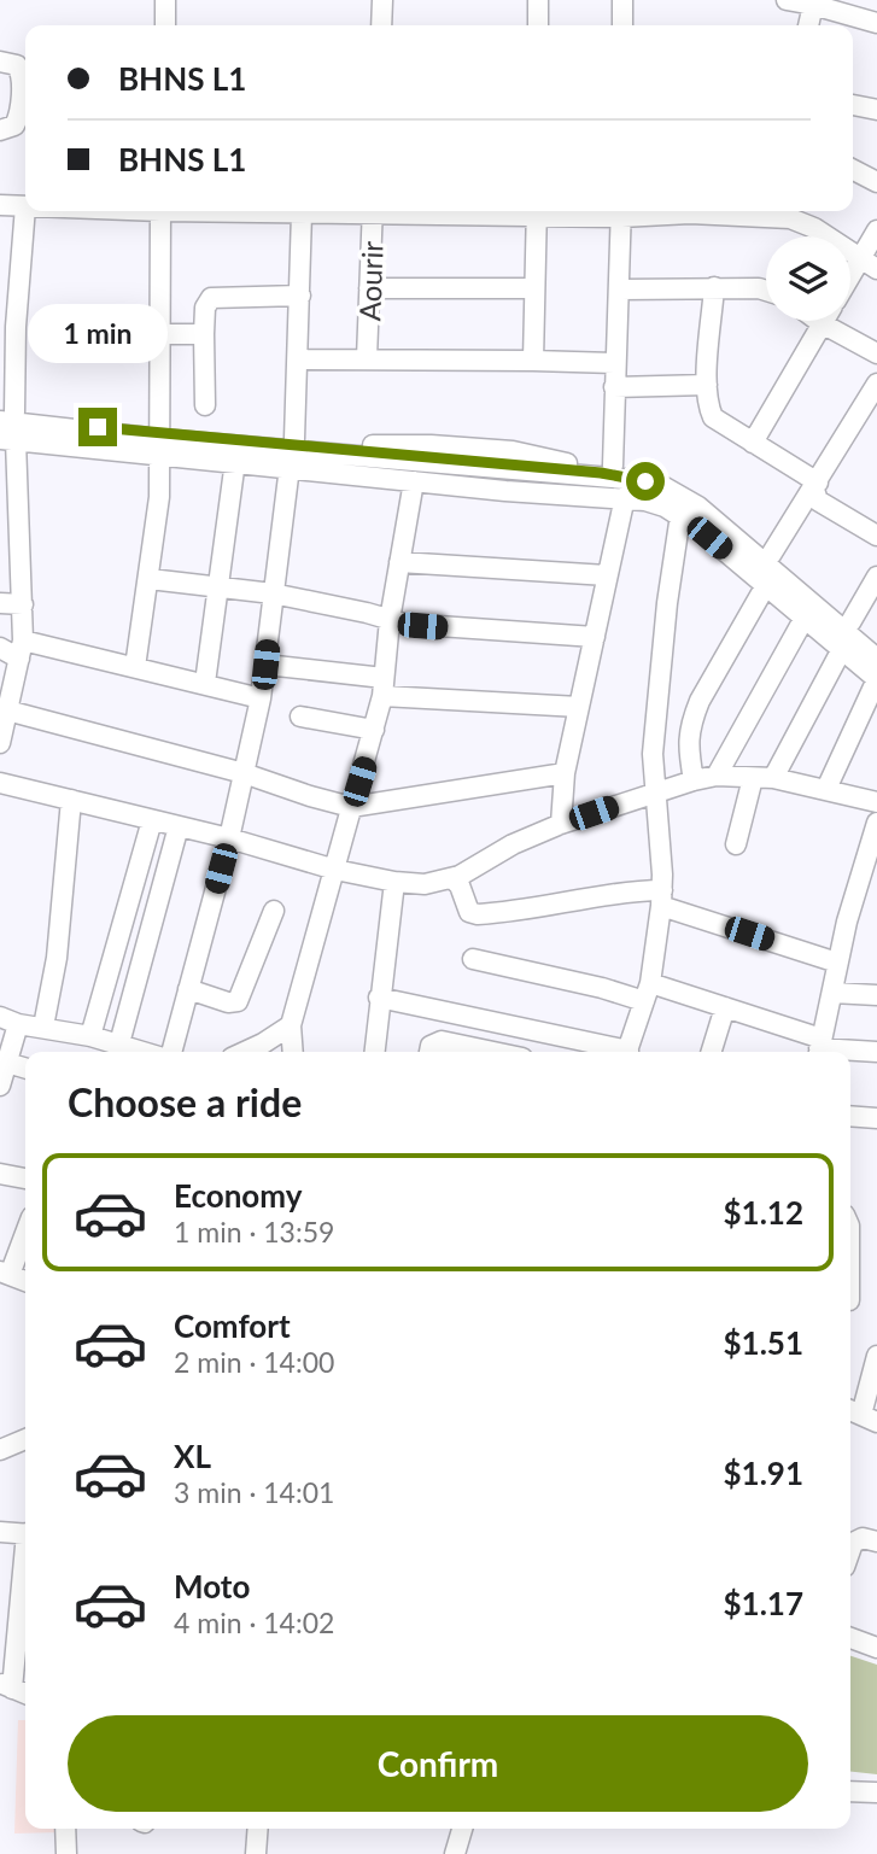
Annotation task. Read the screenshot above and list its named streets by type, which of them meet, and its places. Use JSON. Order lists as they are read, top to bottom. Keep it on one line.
{"streets":{"street":["Aourir"]},"page":{"banner":["BHNS L1","BHNS L1"],"bubble":"1 min","heading":"Choose a ride","list":[{"name":"Economy","note":"1 min · 13:59","value":"$1.12"},{"name":"Comfort","note":"2 min · 14:00","value":"$1.51"},{"name":"XL","note":"3 min · 14:01","value":"$1.91"},{"name":"Moto","note":"4 min · 14:02","value":"$1.17"}],"buttons":"Confirm"}}
